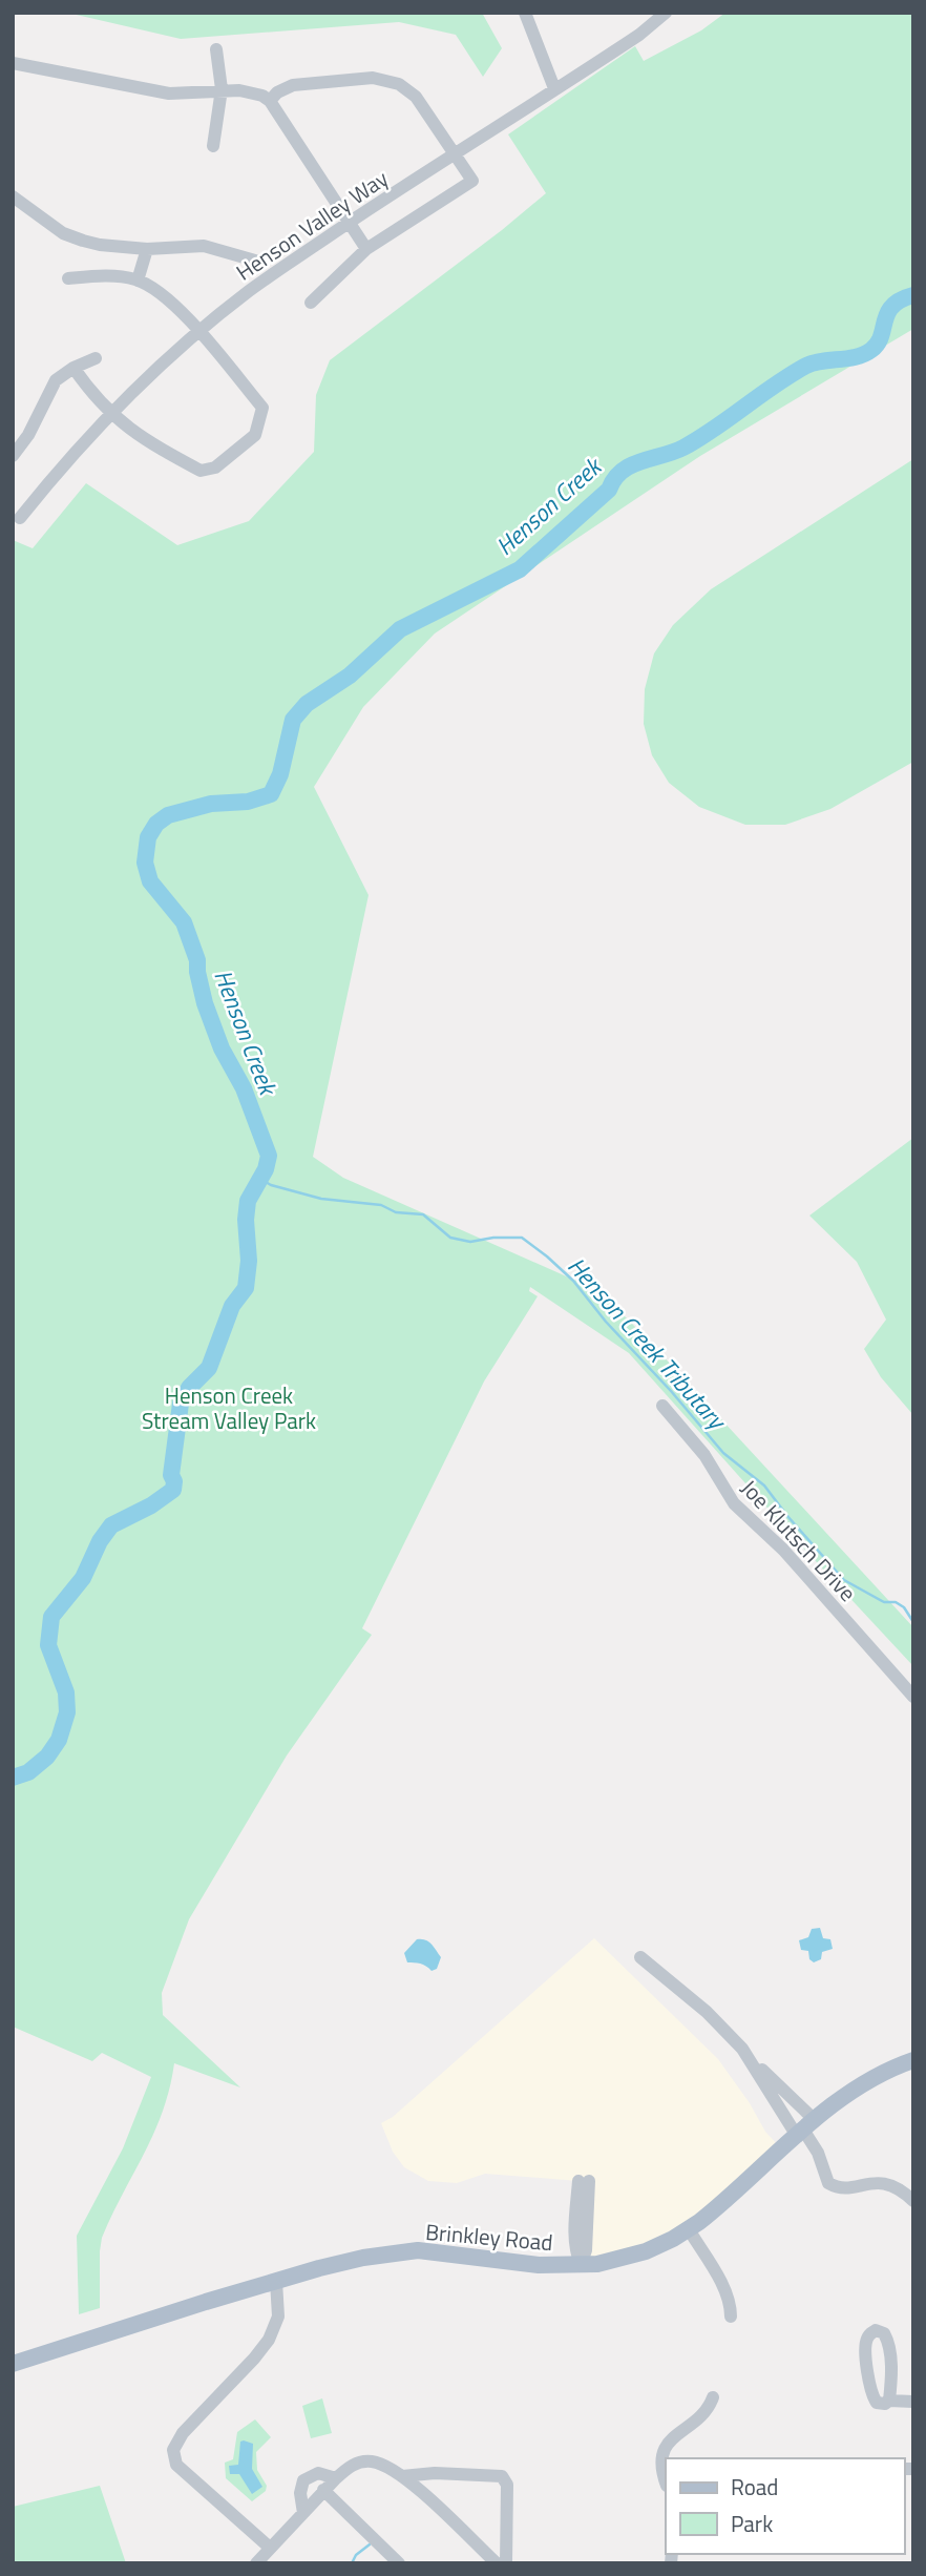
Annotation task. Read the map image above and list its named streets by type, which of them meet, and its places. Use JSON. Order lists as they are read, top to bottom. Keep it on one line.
{"streets":{"main road":["Brinkley Road"],"street":["Henson Valley Way","Joe Klutsch Drive"]},"water":["Henson Creek","Henson Creek Tributary"],"parks":["Henson Creek Stream Valley Park"],"legend":["Road","Park"]}
